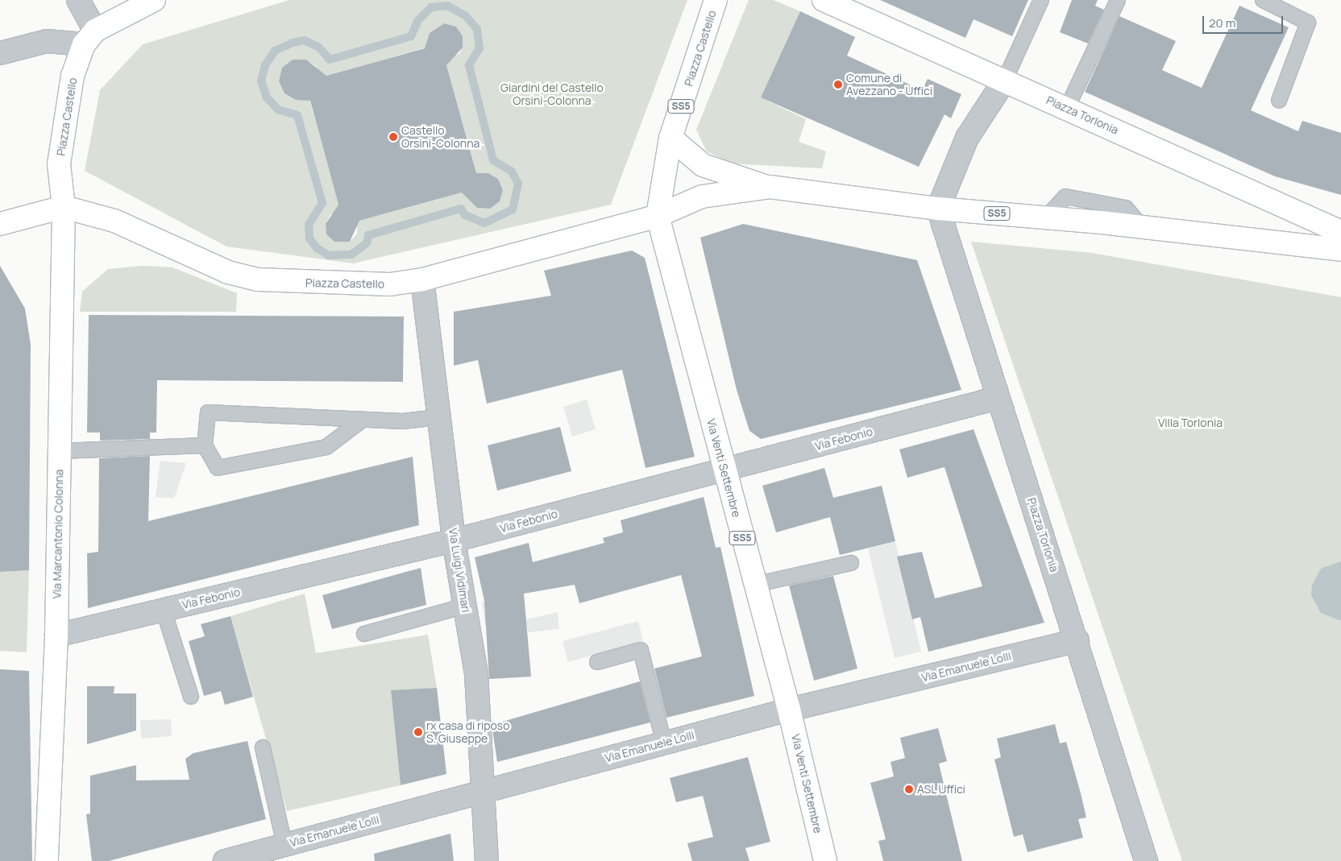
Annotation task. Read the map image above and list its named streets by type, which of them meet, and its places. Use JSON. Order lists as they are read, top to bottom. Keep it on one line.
{"streets":{"main road":["Piazza Castello","SS5","Piazza Torlonia","Via Venti Settembre","Via Marcantonio Colonna"],"street":["Via Febonio","Via Luigi Vidimari","Via Emanuele Lolli"]},"crossings":[["Piazza Castello","SS5"],["Piazza Castello","Via Venti Settembre"],["Piazza Castello","Via Marcantonio Colonna"],["Piazza Castello","Via Luigi Vidimari"],["SS5","Piazza Torlonia"],["SS5","Via Venti Settembre"],["Piazza Torlonia","Via Febonio"],["Piazza Torlonia","Via Emanuele Lolli"],["Via Febonio","Via Venti Settembre"],["Via Febonio","Via Marcantonio Colonna"],["Via Febonio","Via Luigi Vidimari"],["Via Venti Settembre","Via Emanuele Lolli"],["Via Luigi Vidimari","Via Emanuele Lolli"]],"parks":["Giardini del Castello Orsini-Colonna","Villa Torlonia"],"places":["Comune di Avezzano - Uffici","Castello Orsini-Colonna","rx casa di riposo S. Giuseppe","ASL Uffici"],"scale_bar":"20 m"}
